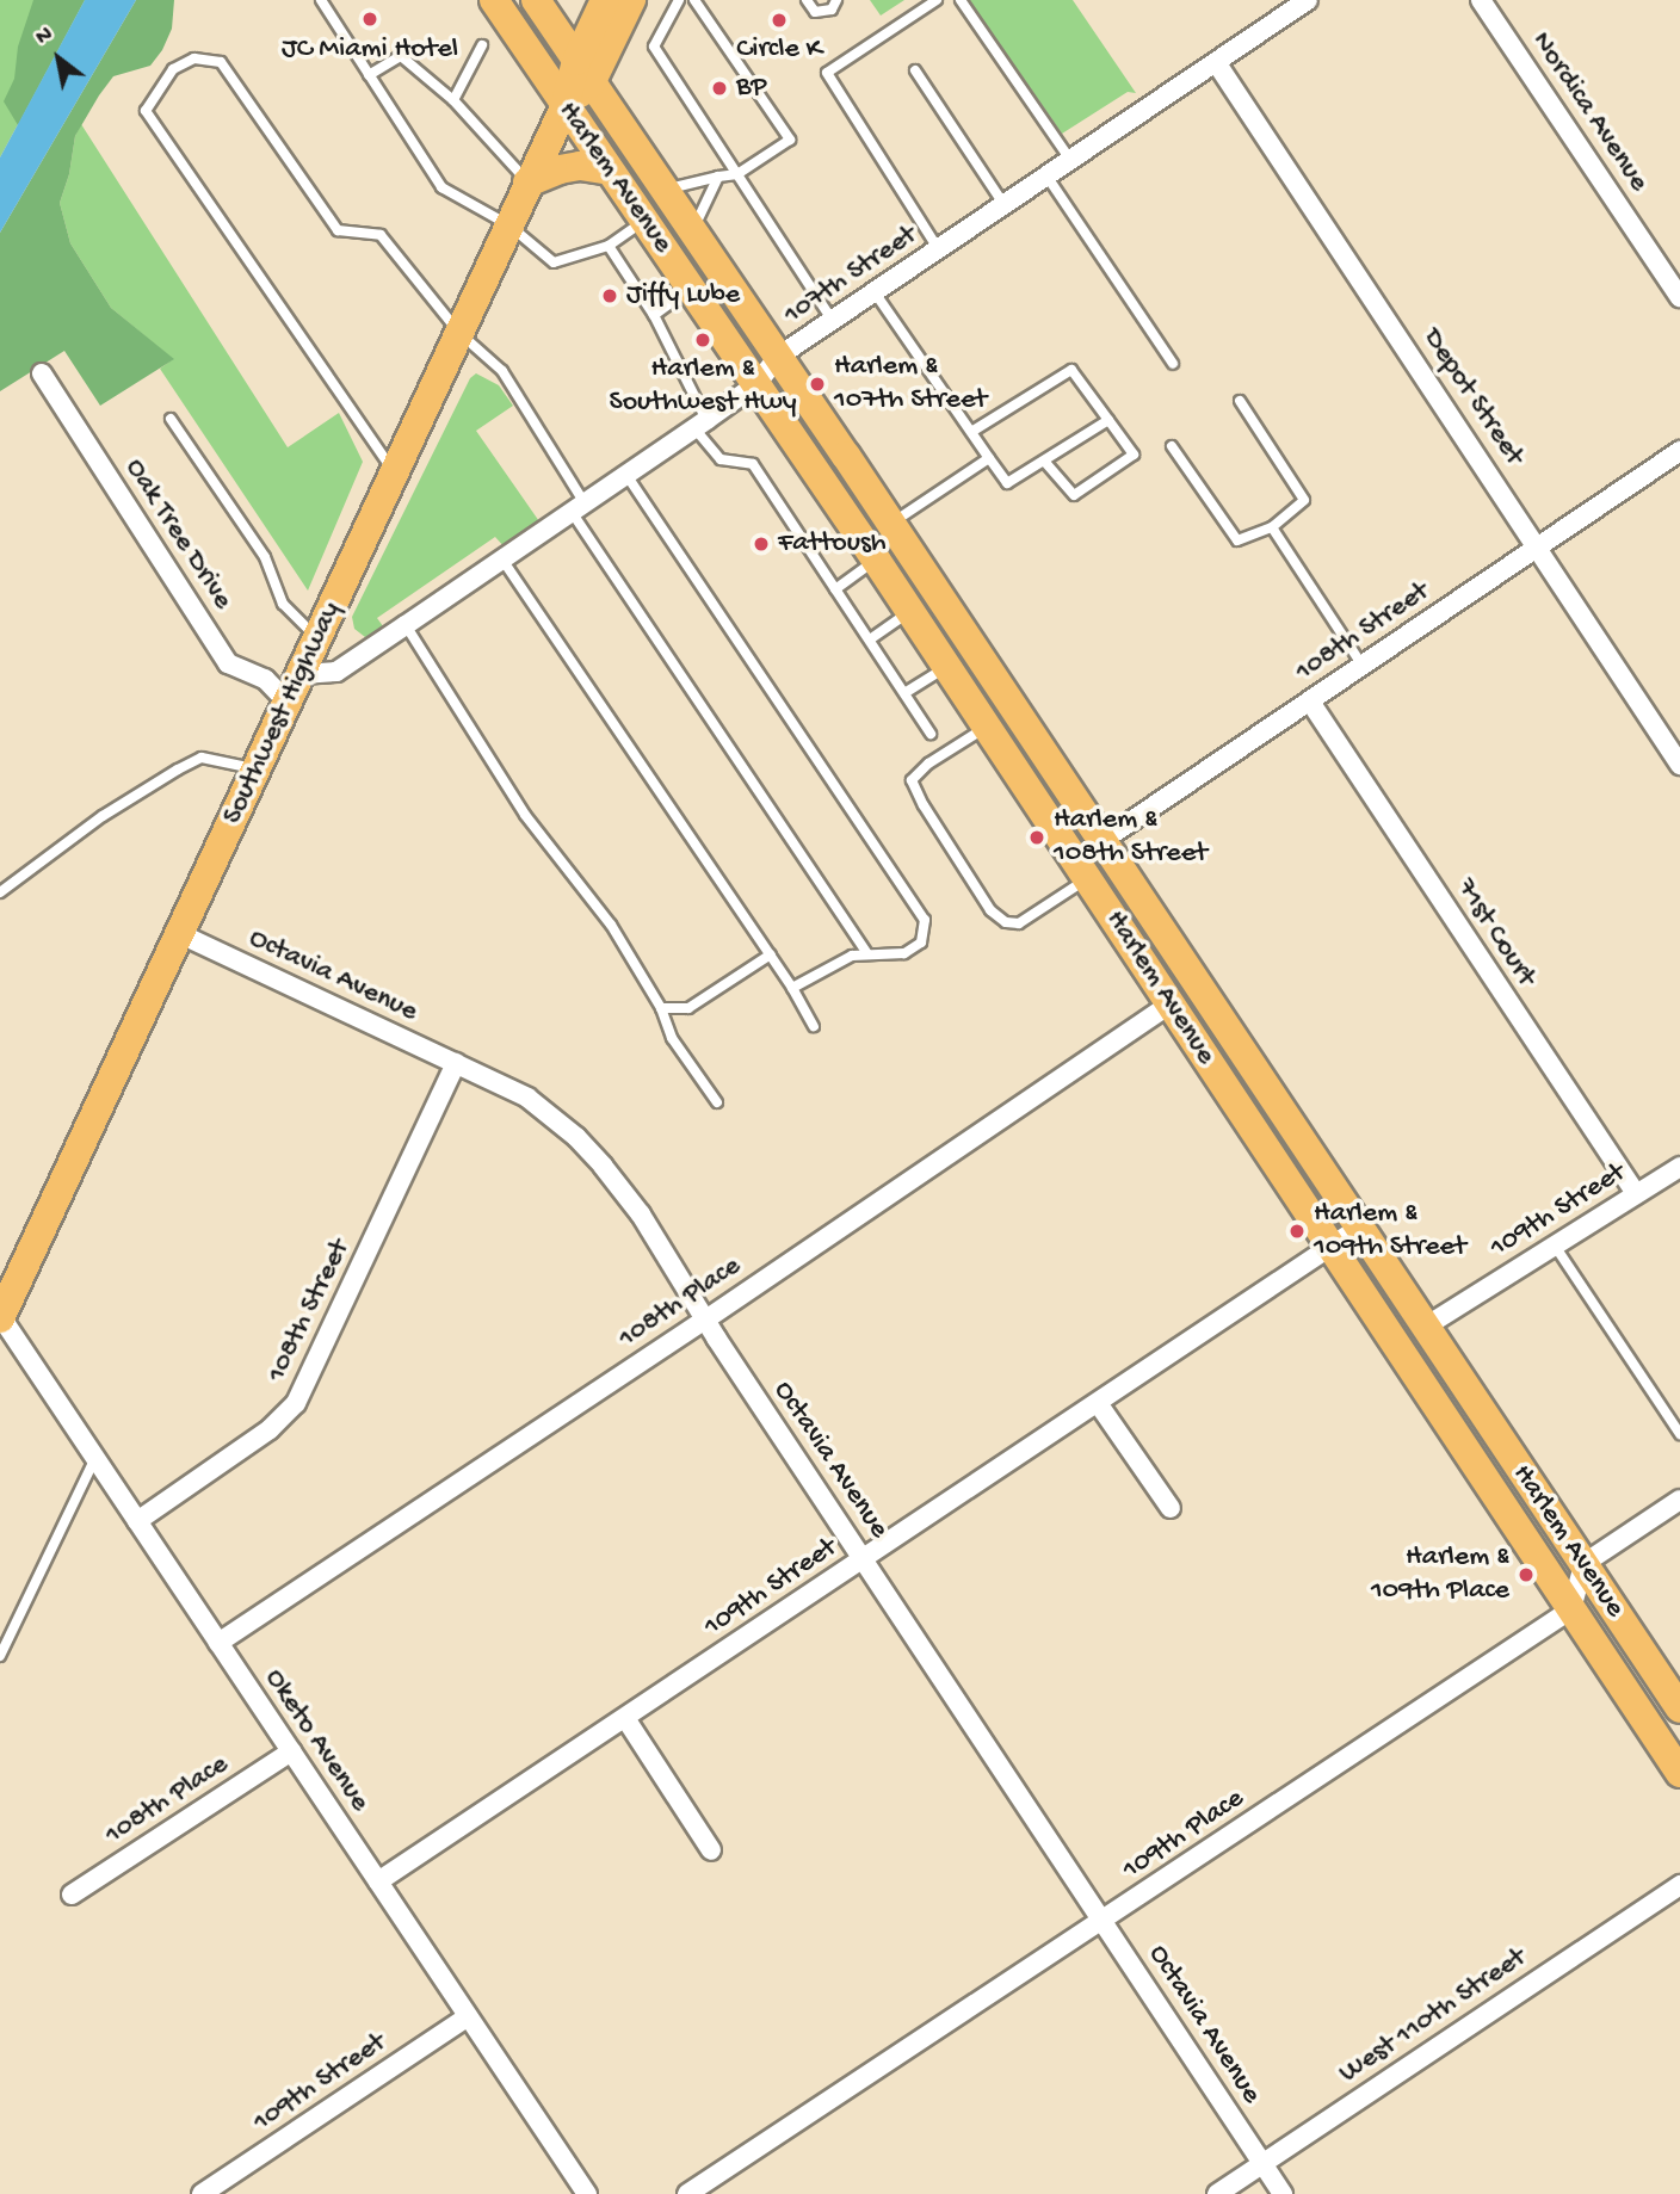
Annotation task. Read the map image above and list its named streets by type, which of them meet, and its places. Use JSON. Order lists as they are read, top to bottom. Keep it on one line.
{"streets":{"main road":["Harlem Avenue","Southwest Highway"],"street":["Nordica Avenue","107th Street","Depot Street","Oak Tree Drive","108th Street","71st Court","Octavia Avenue","109th Street","108th Place","Oketo Avenue","109th Place","West 110th Street"]},"crossings":[["Harlem Avenue","107th Street"],["Harlem Avenue","108th Street"],["Harlem Avenue","Southwest Highway"],["Harlem Avenue","109th Street"],["Harlem Avenue","108th Place"],["Harlem Avenue","109th Place"],["107th Street","Depot Street"],["107th Street","Southwest Highway"],["Depot Street","108th Street"],["Oak Tree Drive","Southwest Highway"],["108th Street","71st Court"],["108th Street","Octavia Avenue"],["108th Street","Oketo Avenue"],["Southwest Highway","Octavia Avenue"],["Southwest Highway","Oketo Avenue"],["71st Court","109th Street"],["Octavia Avenue","109th Street"],["Octavia Avenue","108th Place"],["Octavia Avenue","109th Place"],["Octavia Avenue","West 110th Street"],["109th Street","Oketo Avenue"],["108th Place","Oketo Avenue"]],"places":["JC Miami Hotel","Circle K","BP","Jiffy Lube","Harlem & Southwest Hwy","Harlem & 107th Street","Fattoush","Harlem & 108th Street","Harlem & 109th Street","Harlem & 109th Place"],"north":"top left"}
